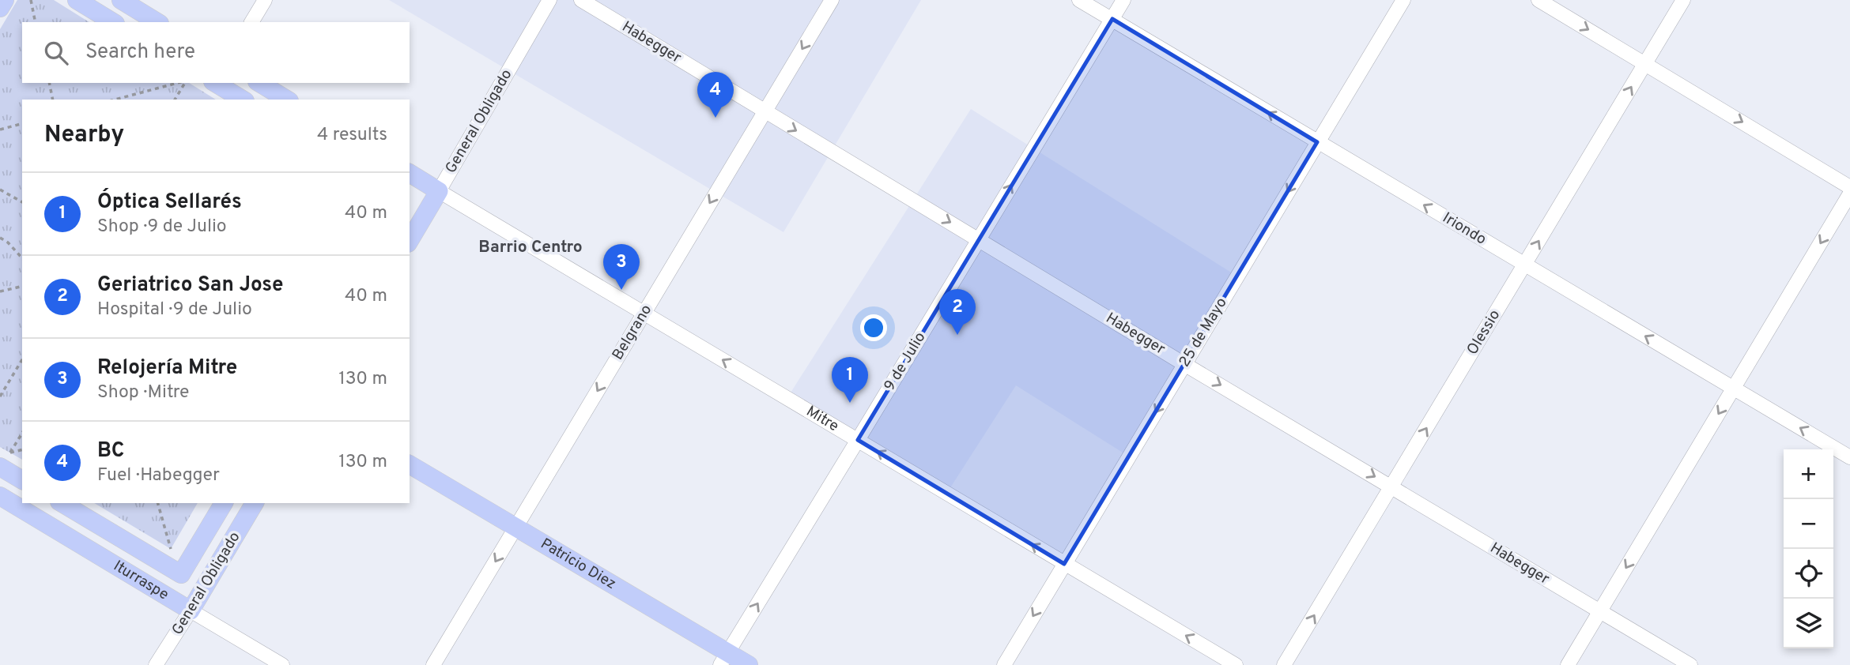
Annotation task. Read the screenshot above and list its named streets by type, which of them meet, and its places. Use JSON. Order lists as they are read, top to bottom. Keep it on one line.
{"streets":{"main road":["General Obligado","Mitre","Patricio Diez","Iturraspe"],"street":["Habegger","Iriondo","Belgrano","25 de Mayo","Olessio","9 de Julio"]},"crossings":[["Habegger","Belgrano"],["Habegger","25 de Mayo"],["Habegger","Olessio"],["Habegger","9 de Julio"],["General Obligado","Mitre"],["General Obligado","Iturraspe"],["Iriondo","25 de Mayo"],["Iriondo","Olessio"],["Iriondo","9 de Julio"],["Belgrano","Mitre"],["Belgrano","Patricio Diez"],["25 de Mayo","Mitre"],["9 de Julio","Mitre"],["9 de Julio","Patricio Diez"]],"one_way":["Habegger","Iriondo","Belgrano","25 de Mayo","Olessio","9 de Julio","Mitre"],"districts":["Barrio Centro"],"page":{"search":"Search here","pins":["4","3","2","1"],"heading":["Nearby","4 results"],"list":[{"mark":"1","name":"Óptica Sellarés","note":"Shop · 9 de Julio","value":"40 m"},{"mark":"2","name":"Geriatrico San Jose","note":"Hospital · 9 de Julio","value":"40 m"},{"mark":"3","name":"Relojería Mitre","note":"Shop · Mitre","value":"130 m"},{"mark":"4","name":"BC","note":"Fuel · Habegger","value":"130 m"}],"map_buttons":["+","−"]}}
